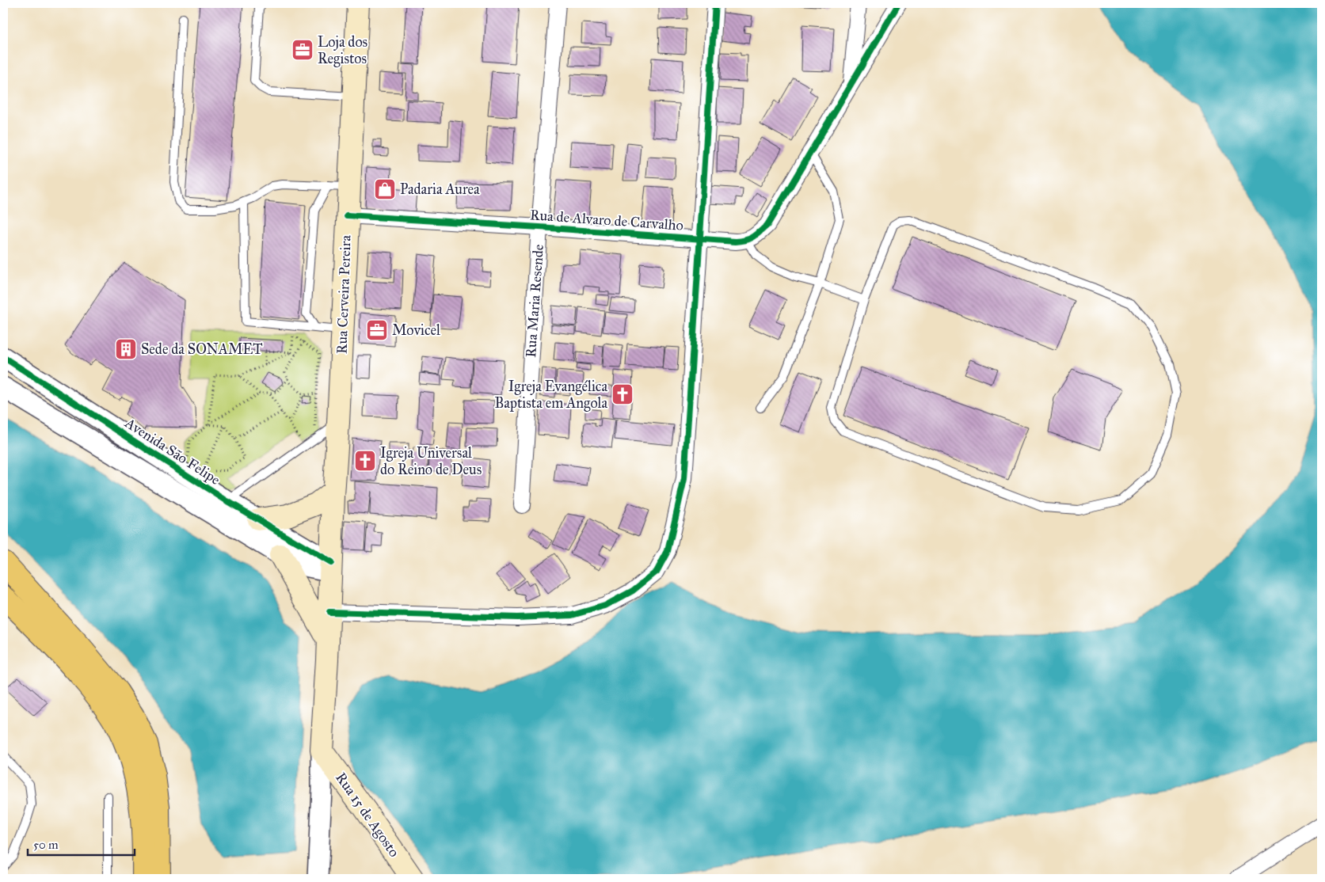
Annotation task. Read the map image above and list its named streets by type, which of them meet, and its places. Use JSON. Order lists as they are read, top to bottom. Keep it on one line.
{"streets":{"main road":["Rua Cerveira Pereira","Rua 15 de Agosto"],"street":["Rua de Alvaro de Carvalho","Rua Maria Resende","Avenida São Felipe"]},"crossings":[["Rua de Alvaro de Carvalho","Rua Cerveira Pereira"],["Rua de Alvaro de Carvalho","Rua Maria Resende"],["Rua Cerveira Pereira","Avenida São Felipe"],["Rua Cerveira Pereira","Rua 15 de Agosto"]],"places":{"office":["Loja dos Registos","Movicel"],"shop":["Padaria Aurea"],"building":["Sede da SONAMET"],"church":["Igreja Evangélica Baptista em Angola","Igreja Universal do Reino de Deus"]},"scale_bar":"50 m"}
